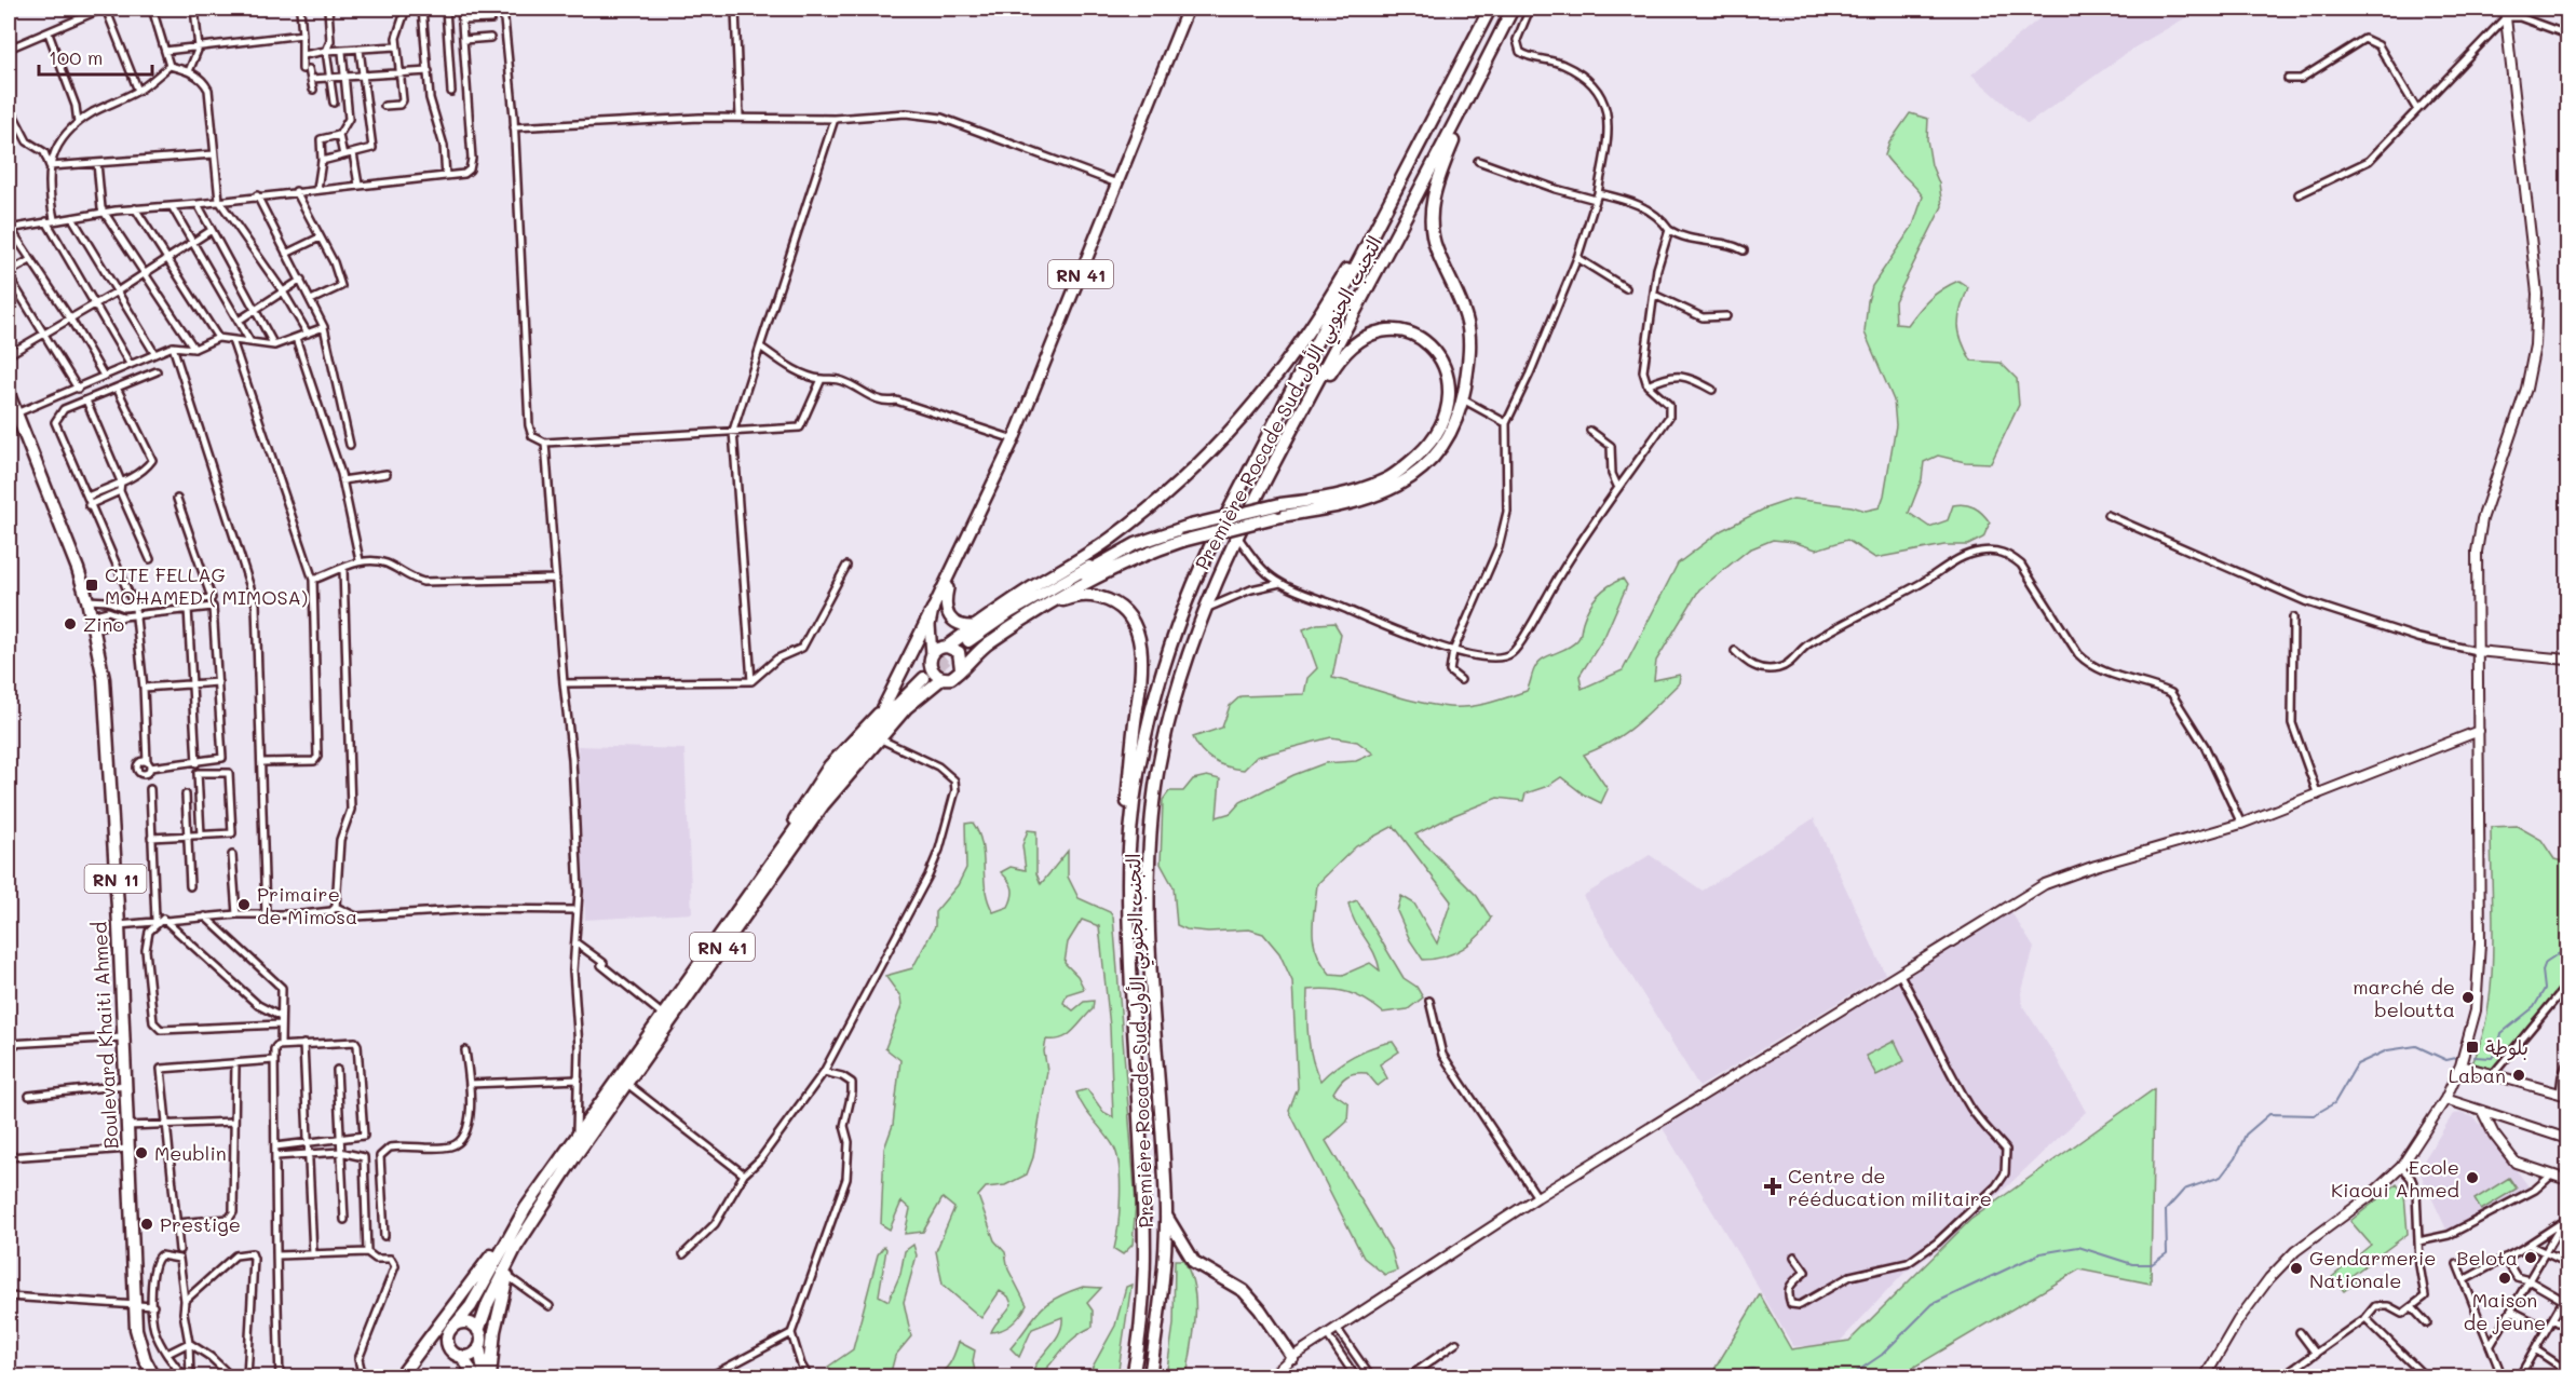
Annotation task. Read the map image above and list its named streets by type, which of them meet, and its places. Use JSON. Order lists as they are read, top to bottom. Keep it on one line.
{"streets":{"highway":["RN 41","Première Rocade Sud التجنب الجنوبي الأول","RN 11","Boulevard Khaiti Ahmed"]},"places":{"transit":["CITE FELLAG MOHAMED ( MIMOSA)","بلوطة"],"other":["Zino","Primaire de Mimosa","marché de beloutta","Laban","Meublin","Ecole Kiaoui Ahmed","Prestige","Belota","Gendarmerie Nationale","Maison de jeune"],"health":["Centre de rééducation militaire"]},"scale_bar":"100 m"}
